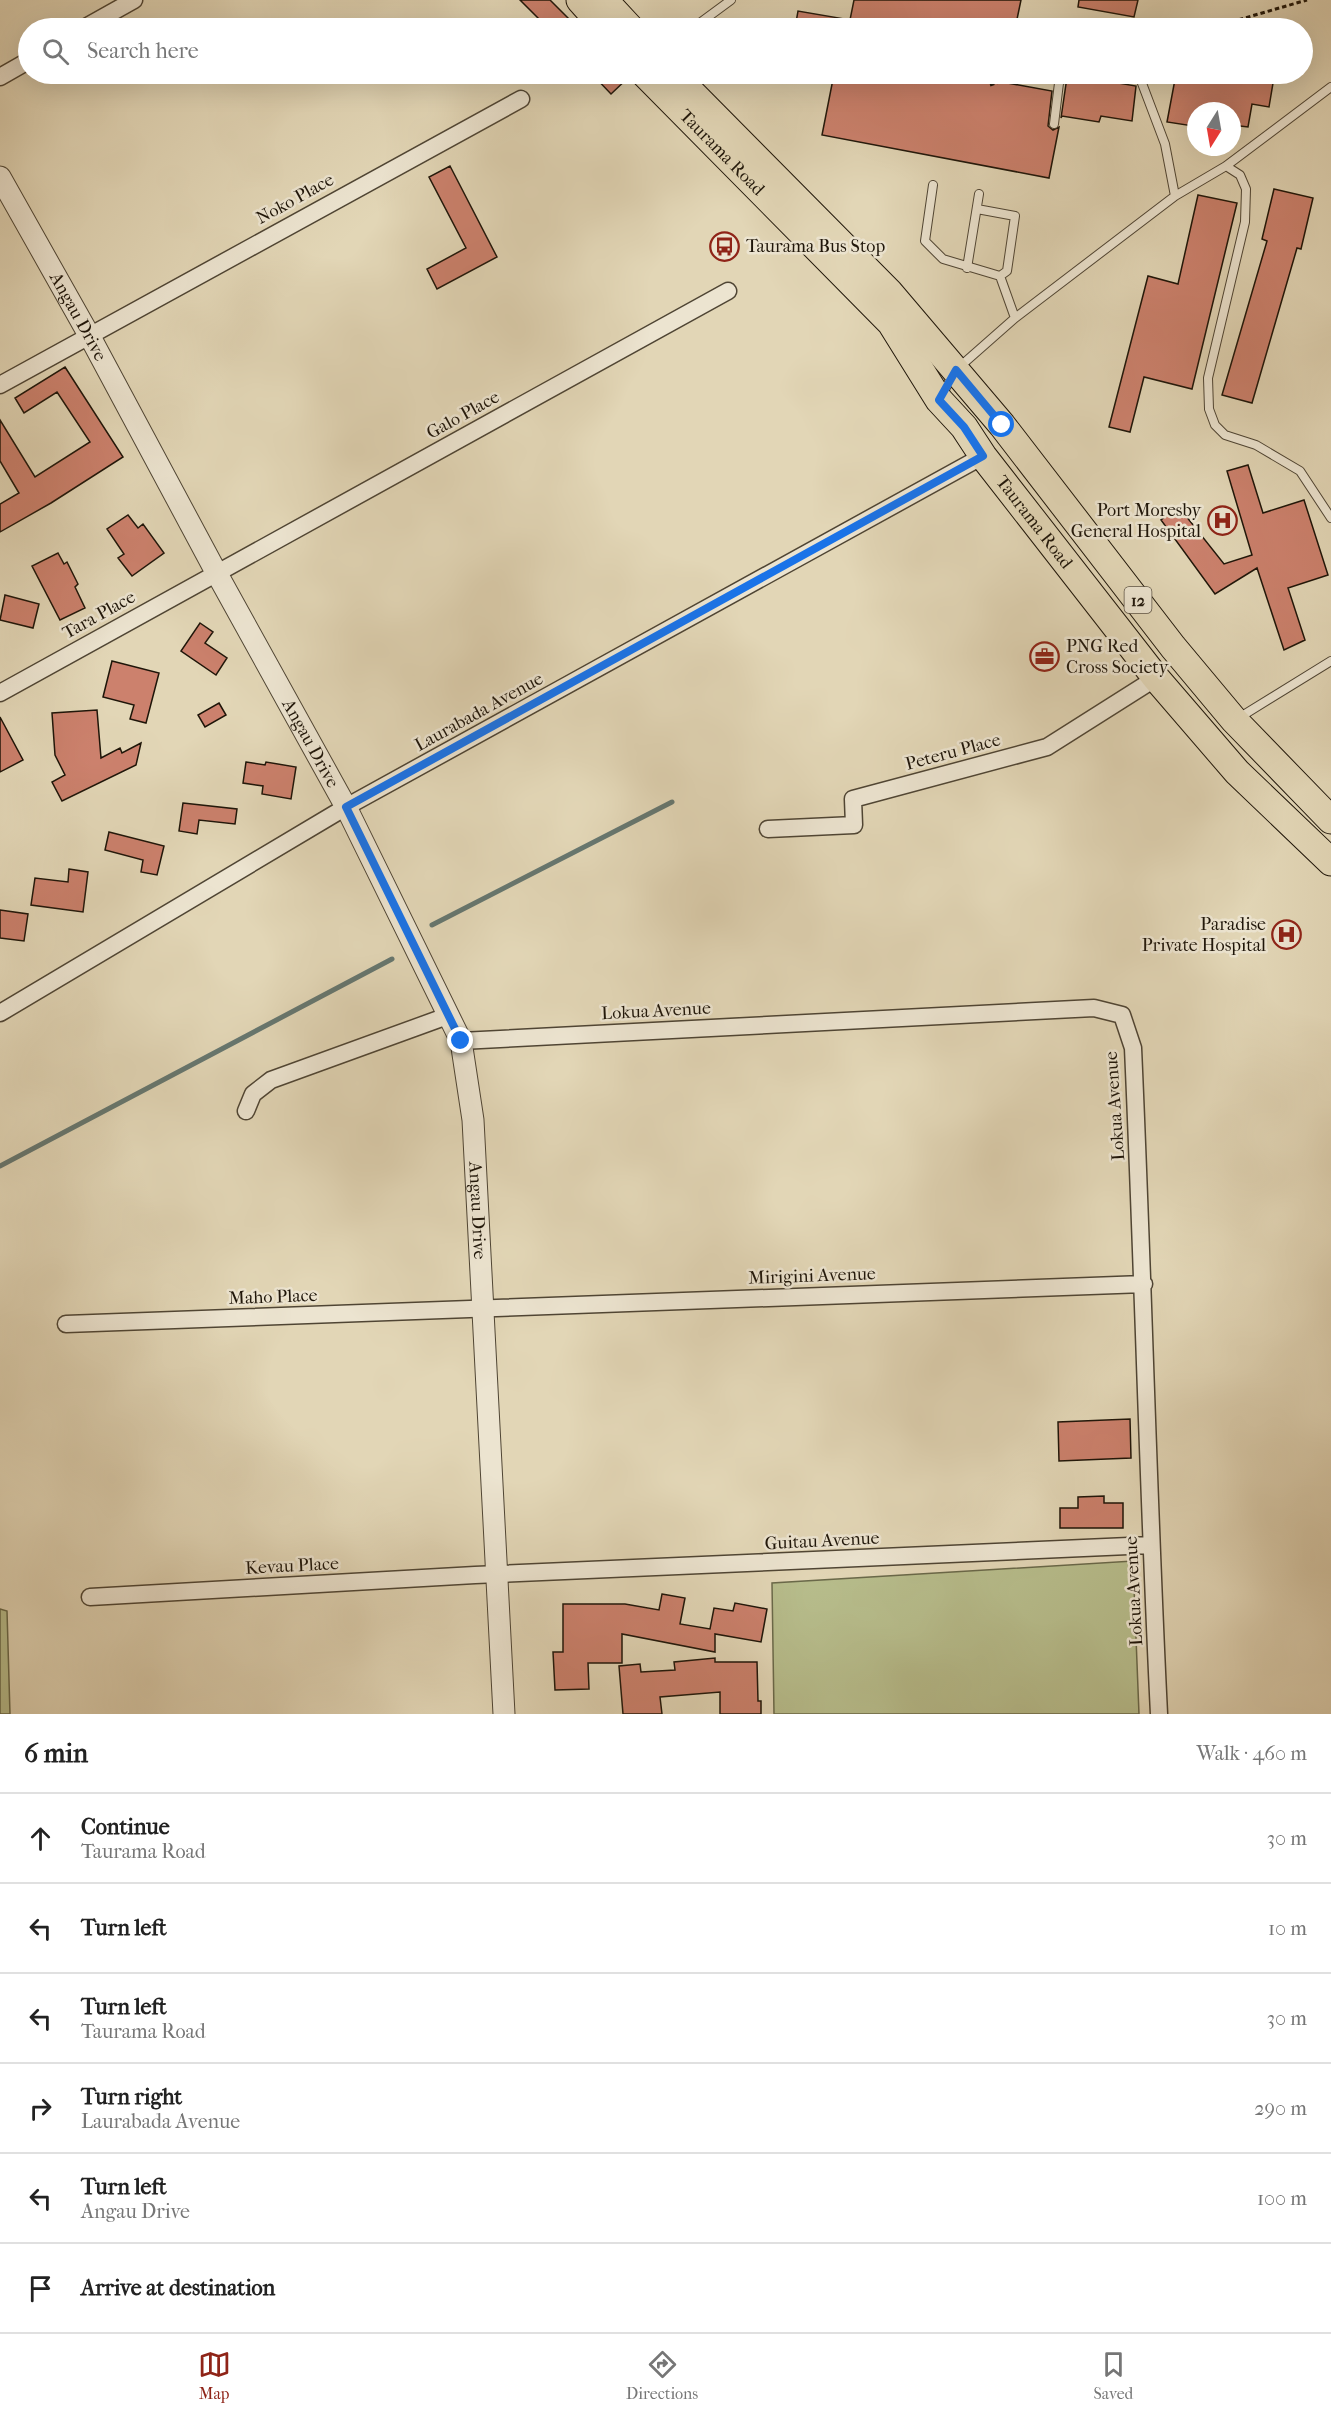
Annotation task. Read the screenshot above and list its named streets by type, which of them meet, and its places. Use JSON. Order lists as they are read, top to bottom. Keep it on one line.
{"streets":{"main road":["Taurama Road","12"],"street":["Noko Place","Angau Drive","Galo Place","Tara Place","Laurabada Avenue","Peteru Place","Lokua Avenue","Mirigini Avenue","Maho Place","Guitau Avenue","Kevau Place"]},"crossings":[["Taurama Road","Laurabada Avenue"],["Taurama Road","Peteru Place"],["Noko Place","Angau Drive"],["Angau Drive","Galo Place"],["Angau Drive","Tara Place"],["Angau Drive","Laurabada Avenue"],["Angau Drive","Lokua Avenue"],["Angau Drive","Mirigini Avenue"],["Angau Drive","Maho Place"],["Angau Drive","Guitau Avenue"],["Angau Drive","Kevau Place"],["Galo Place","Tara Place"],["Lokua Avenue","Mirigini Avenue"],["Lokua Avenue","Guitau Avenue"],["Mirigini Avenue","Maho Place"],["Guitau Avenue","Kevau Place"]],"places":{"bus stop":["Taurama Bus Stop"],"hospital":["Port Moresby General Hospital","Paradise Private Hospital"],"office":["PNG Red Cross Society"]},"north":"bottom","page":{"search":"Search here","heading":["6 min","Walk · 460 m"],"list":[["Continue","Taurama Road","30 m"],["Turn left","10 m"],["Turn left","Taurama Road","30 m"],["Turn right","Laurabada Avenue","290 m"],["Turn left","Angau Drive","100 m"],"Arrive at destination"],"nav":["Map","Directions","Saved"]}}
